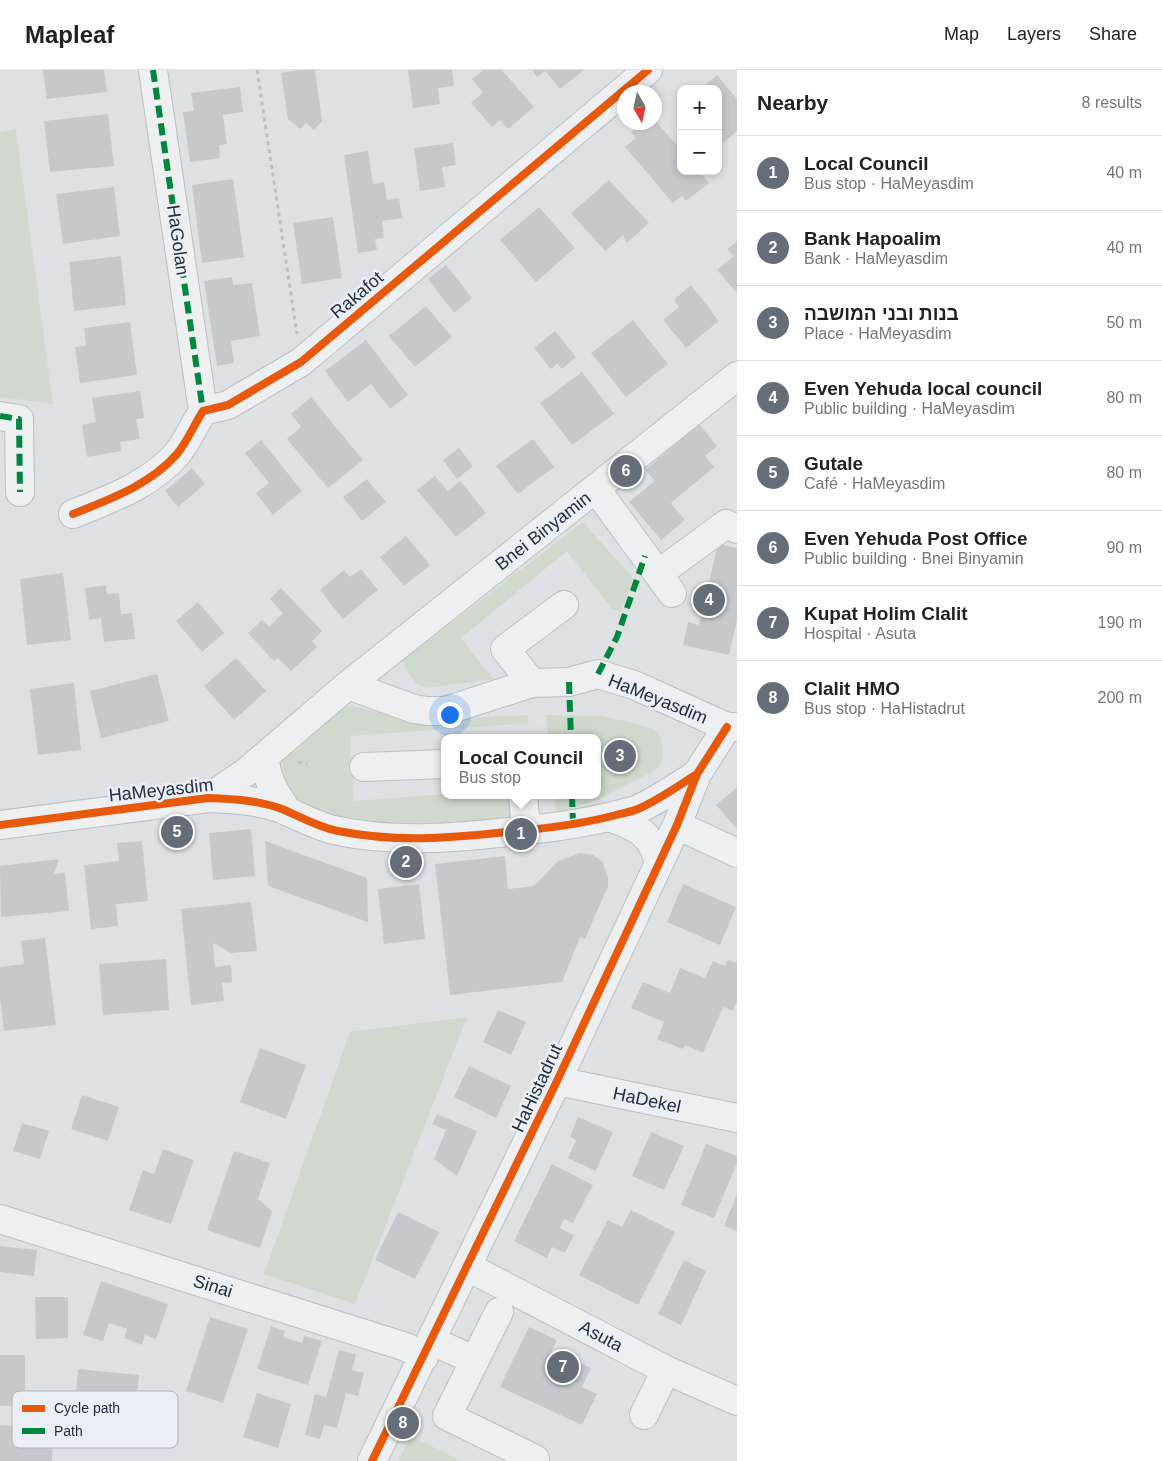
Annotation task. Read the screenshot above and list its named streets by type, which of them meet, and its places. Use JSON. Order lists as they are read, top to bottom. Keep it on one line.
{"streets":{"street":["HaGolan","Rakafot","Bnei Binyamin","HaMeyasdim","HaHistadrut","HaDekel","Sinai","Asuta"]},"crossings":[["HaGolan","Rakafot"],["Bnei Binyamin","HaMeyasdim"],["HaMeyasdim","HaHistadrut"],["HaHistadrut","HaDekel"],["HaHistadrut","Sinai"],["HaHistadrut","Asuta"]],"legend":["Cycle path","Path"],"north":"bottom","page":{"header":"Mapleaf","nav":["Map","Layers","Share"],"heading":["Nearby","8 results"],"map_buttons":["+","−"],"list":[{"mark":"1","name":"Local Council","note":"Bus stop · HaMeyasdim","value":"40 m"},{"mark":"2","name":"Bank Hapoalim","note":"Bank · HaMeyasdim","value":"40 m"},{"mark":"3","name":"בנות ובני המושבה","note":"Place · HaMeyasdim","value":"50 m"},{"mark":"4","name":"Even Yehuda local council","note":"Public building · HaMeyasdim","value":"80 m"},{"mark":"5","name":"Gutale","note":"Café · HaMeyasdim","value":"80 m"},{"mark":"6","name":"Even Yehuda Post Office","note":"Public building · Bnei Binyamin","value":"90 m"},{"mark":"7","name":"Kupat Holim Clalit","note":"Hospital · Asuta","value":"190 m"},{"mark":"8","name":"Clalit HMO","note":"Bus stop · HaHistadrut","value":"200 m"}],"pins":["6","4","3","5","1","2","7","8"],"popup":["Local Council","Bus stop"]}}
